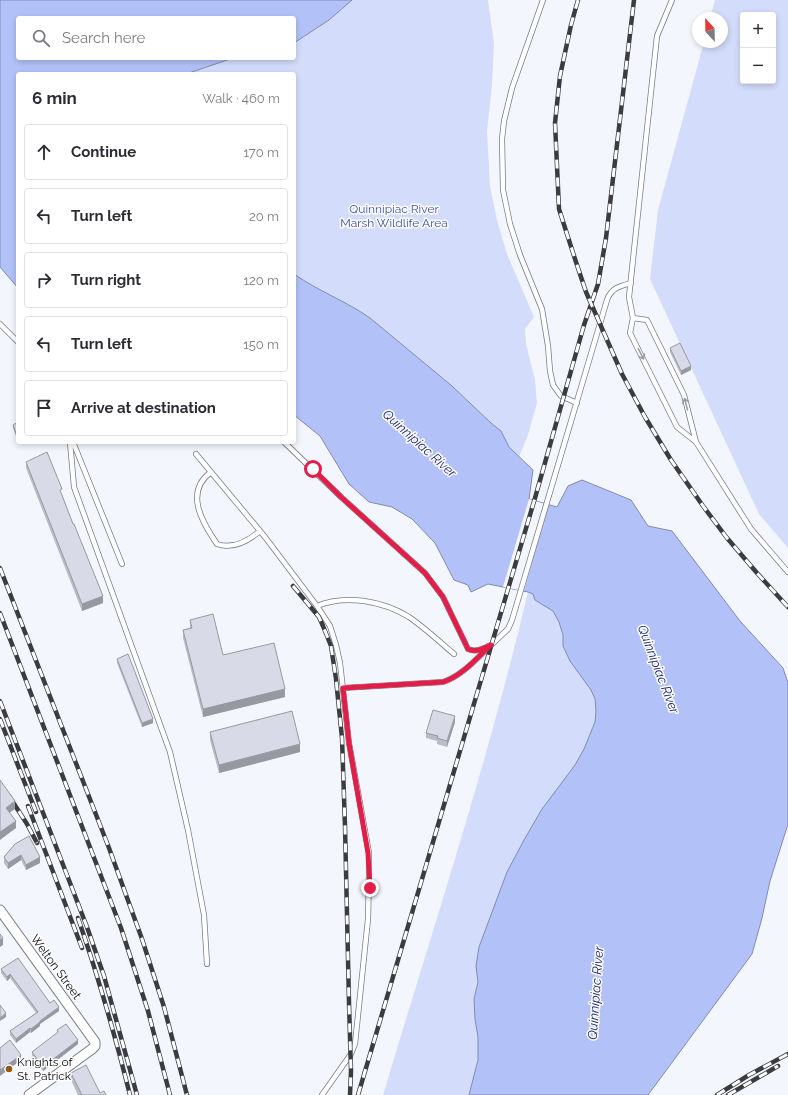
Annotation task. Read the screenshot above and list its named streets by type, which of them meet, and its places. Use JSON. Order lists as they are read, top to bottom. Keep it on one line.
{"streets":{"street":["Welton Street"]},"water":["Quinnipiac River"],"parks":["Quinnipiac River Marsh Wildlife Area"],"places":["Knights of St. Patrick"],"north":"top","page":{"map_buttons":["+","−"],"search":"Search here","heading":["6 min","Walk · 460 m"],"list":[["Continue","170 m"],["Turn left","20 m"],["Turn right","120 m"],["Turn left","150 m"],"Arrive at destination"]}}
